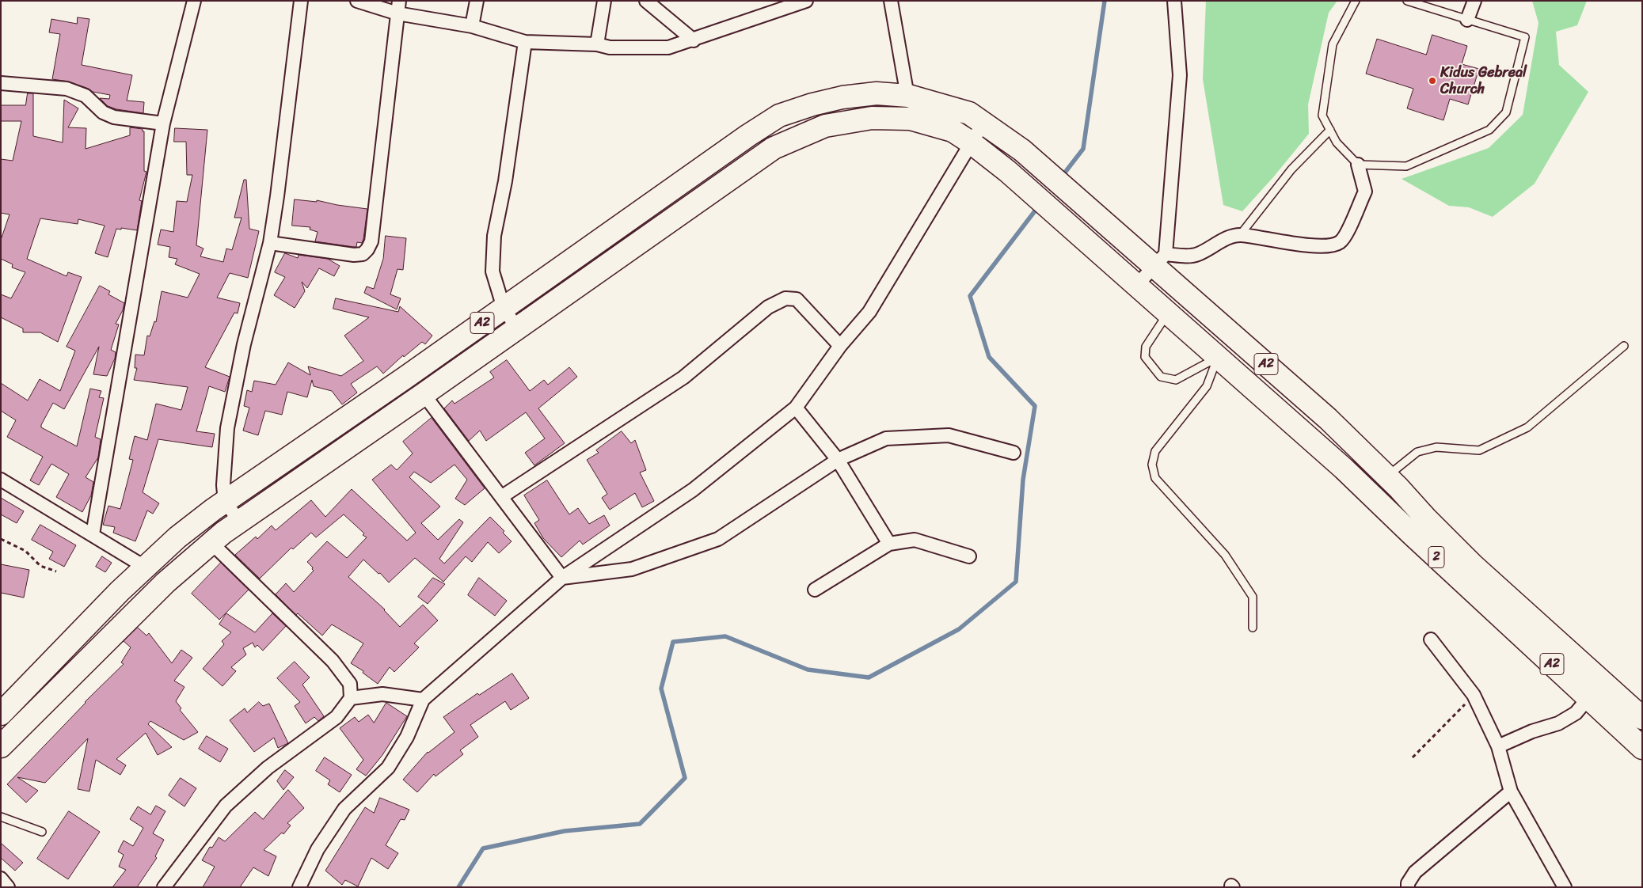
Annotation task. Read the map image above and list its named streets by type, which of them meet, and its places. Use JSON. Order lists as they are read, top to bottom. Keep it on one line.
{"streets":{"highway":["A2","2"]},"crossings":[["A2","2"]],"places":["Kidus Gebreal Church"]}
